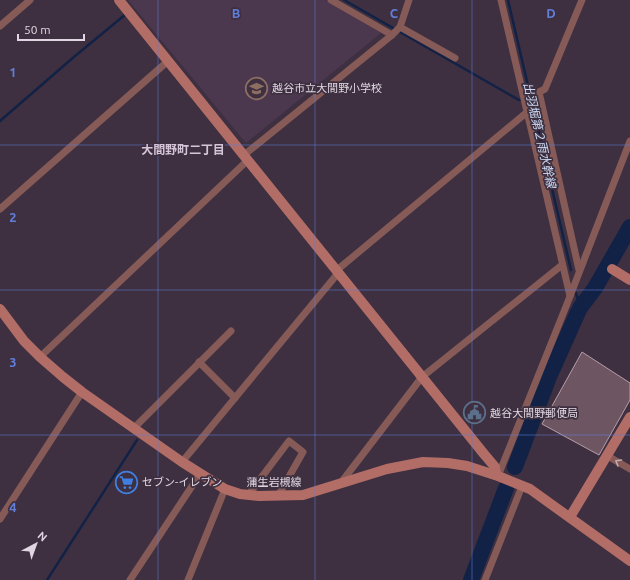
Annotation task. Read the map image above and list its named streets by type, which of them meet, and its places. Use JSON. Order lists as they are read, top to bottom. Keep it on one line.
{"streets":{"street":["蒲生岩槻線"]},"districts":["大間野町二丁目"],"water":["出羽堀第２雨水幹線"],"places":{"school or university":["越谷市立大間野小学校"],"public building":["越谷大間野郵便局"],"supermarket":["セブン-イレブン"]},"scale_bar":"50 m","north":"top right","grid":{"columns":["B","C","D"],"rows":["1","2","3","4"]}}
